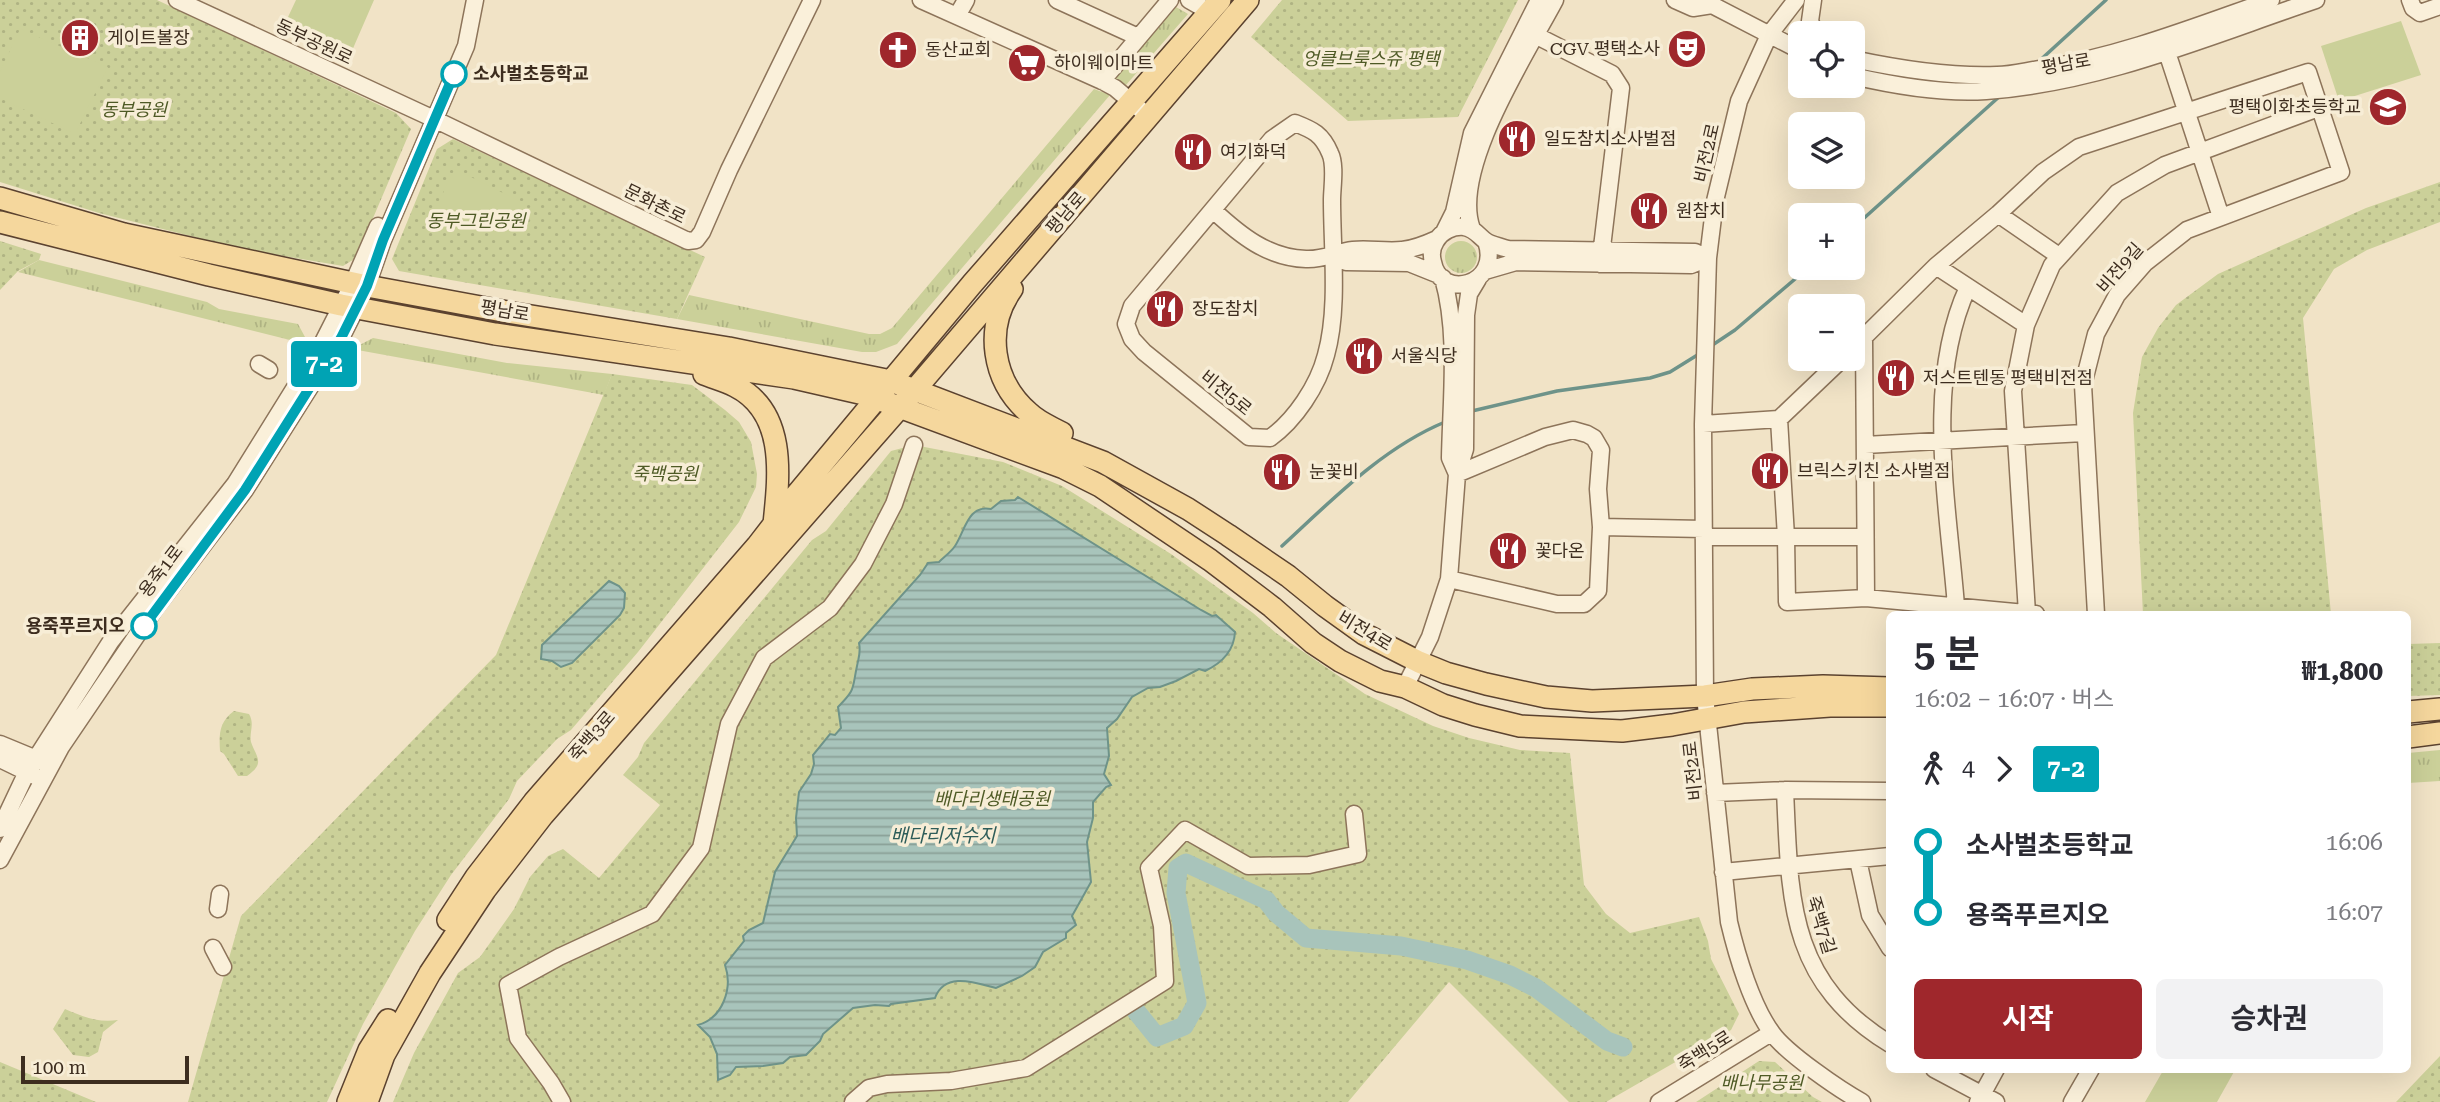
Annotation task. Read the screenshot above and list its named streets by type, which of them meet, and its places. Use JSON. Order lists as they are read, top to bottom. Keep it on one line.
{"streets":{"main road":["평남로","비전4로","죽백3로"],"street":["동부공원로","비전2로","문화촌로","비전9길","비전5로","용죽1로","죽백7길","죽백5로"]},"crossings":[["동부공원로","문화촌로"],["평남로","용죽1로"],["평남로","비전4로"],["평남로","죽백3로"],["비전2로","비전4로"],["비전2로","죽백5로"],["비전4로","죽백3로"]],"water":["배다리저수지"],"parks":["엉클브룩스쥬 평택","동부공원","동부그린공원","죽백공원","배다리생태공원","배나무공원"],"places":{"building":["게이트볼장"],"theatre":["CGV 평택소사"],"church":["동산교회"],"supermarket":["하이웨이마트"],"other":["소사벌초등학교","용죽푸르지오"],"school or university":["평택이화초등학교"],"restaurant":["일도참치소사벌점","여기화덕","원참치","장도참치","서울식당","저스트텐동 평택비전점","브릭스키친 소사벌점","눈꽃비","꽃다온"]},"lines":["bus line 7-2"],"scale_bar":"100 m","page":{"on_map":"7-2","map_buttons":["+","−"],"heading":["5 분","16:02 – 16:07 · 버스","₩1,800"],"legs":["4","7-2"],"list":[{"name":"소사벌초등학교","value":"16:06"},{"name":"용죽푸르지오","value":"16:07"}],"buttons":["시작","승차권"],"scale":"100 m"}}
